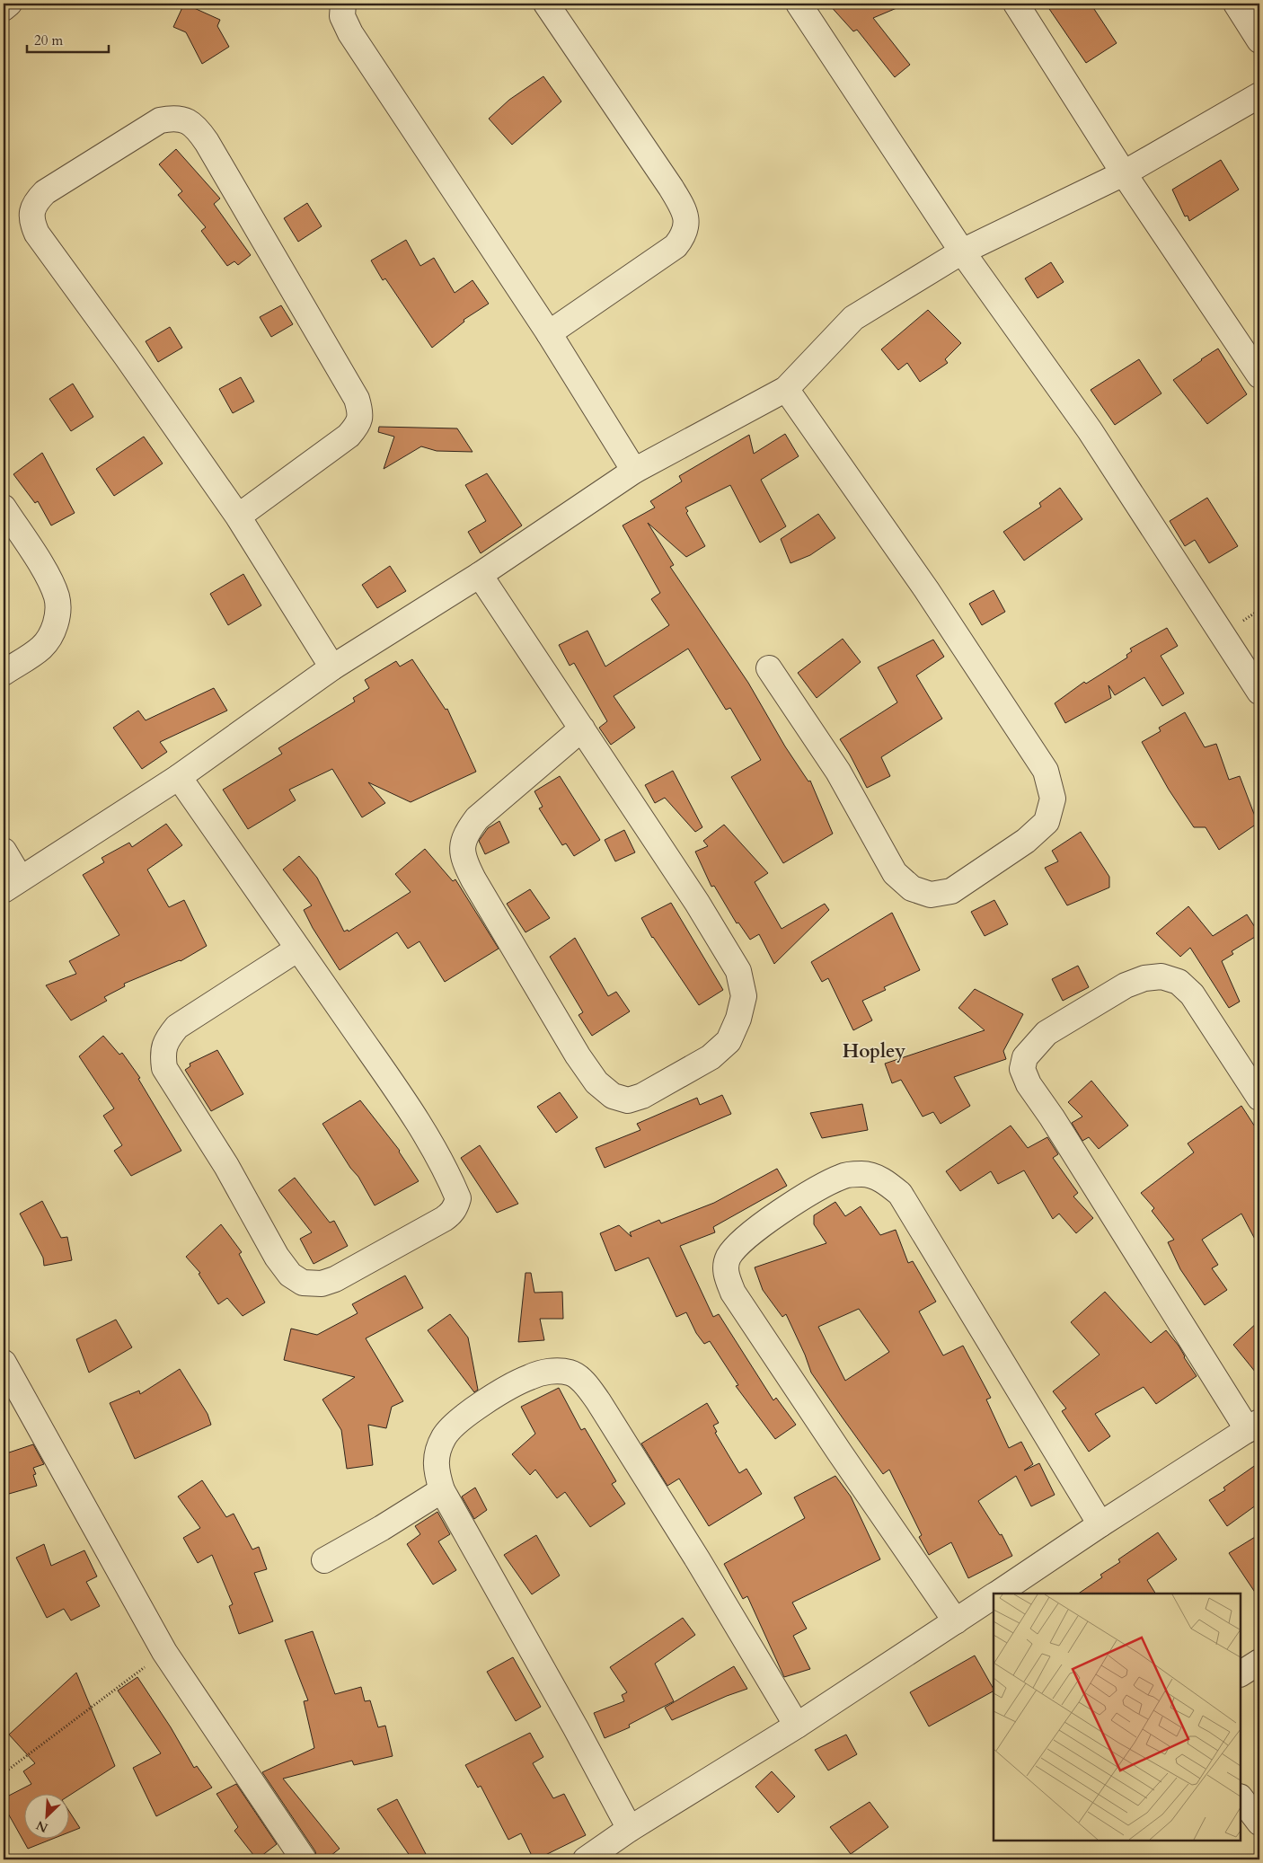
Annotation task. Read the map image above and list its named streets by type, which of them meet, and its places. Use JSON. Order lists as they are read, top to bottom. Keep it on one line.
{"districts":["Hopley"],"scale_bar":"20 m","north":"bottom left"}
